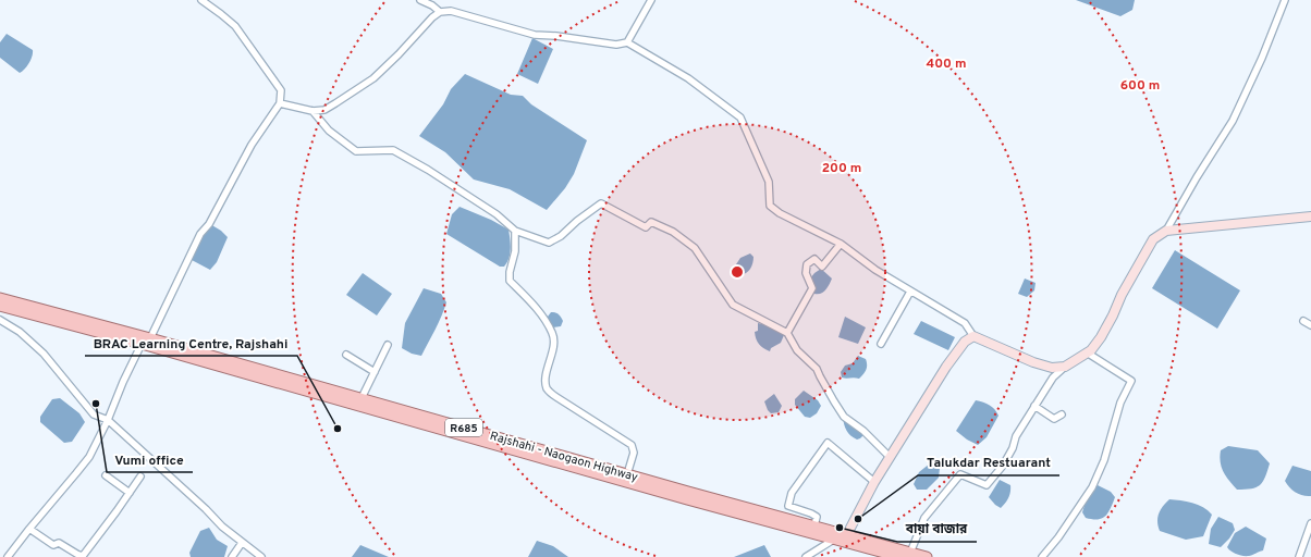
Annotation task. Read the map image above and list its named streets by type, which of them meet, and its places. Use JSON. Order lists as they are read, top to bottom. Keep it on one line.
{"streets":{"main road":["R685","Rajshahi - Naogaon Highway"]},"places":["Vumi office","BRAC Learning Centre, Rajshahi","Talukdar Restuarant","বায়া বাজার"],"rings":["400 m","600 m","200 m"]}
